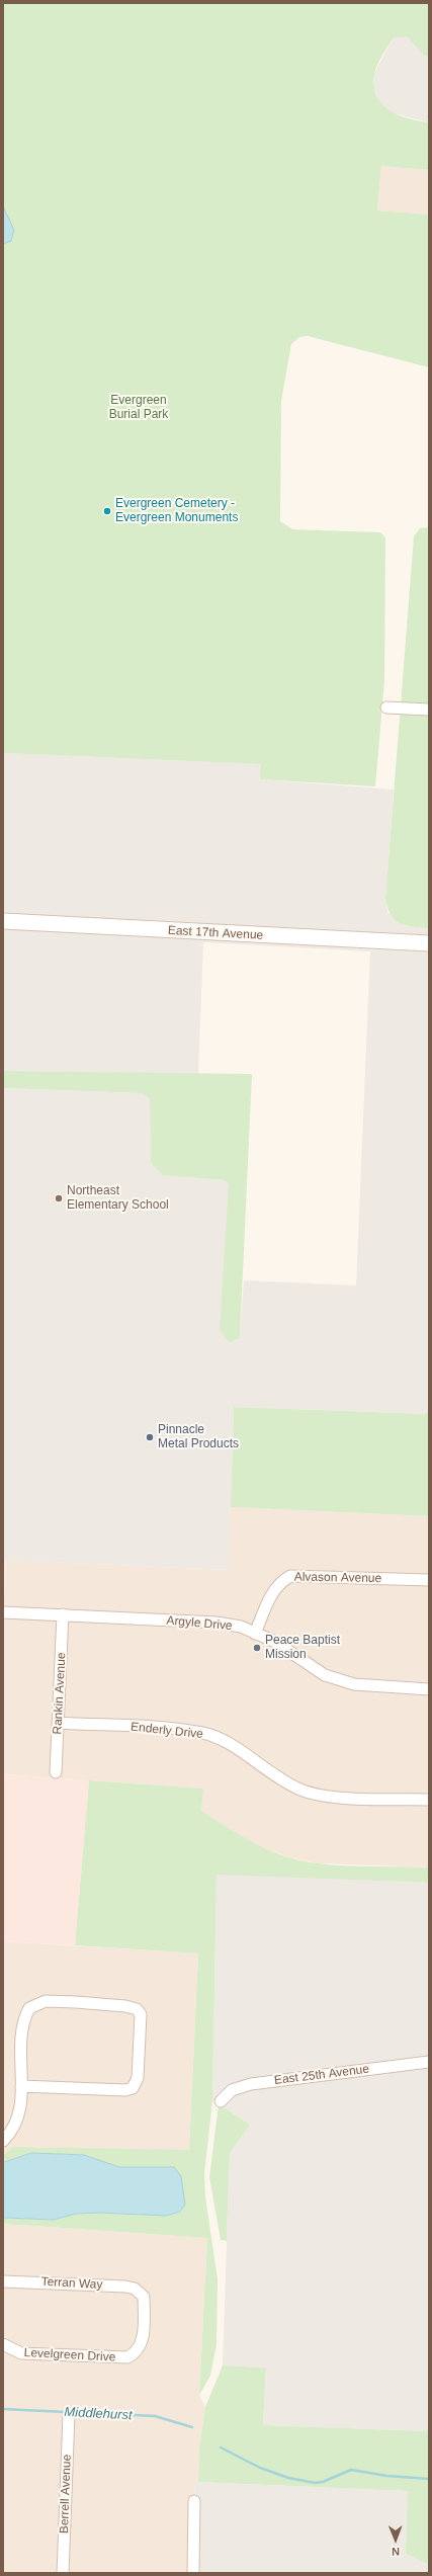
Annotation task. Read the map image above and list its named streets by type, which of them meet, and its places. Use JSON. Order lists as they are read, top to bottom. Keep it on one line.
{"streets":{"street":["East 17th Avenue","Alvason Avenue","Argyle Drive","Rankin Avenue","Enderly Drive","East 25th Avenue","Terran Way","Levelgreen Drive","Berrell Avenue"]},"crossings":[["Alvason Avenue","Argyle Drive"],["Argyle Drive","Rankin Avenue"],["Rankin Avenue","Enderly Drive"],["Terran Way","Levelgreen Drive"]],"water":["Middlehurst"],"parks":["Evergreen Burial Park"],"places":["Evergreen Cemetery - Evergreen Monuments","Northeast Elementary School","Pinnacle Metal Products","Peace Baptist Mission"],"north":"bottom"}
